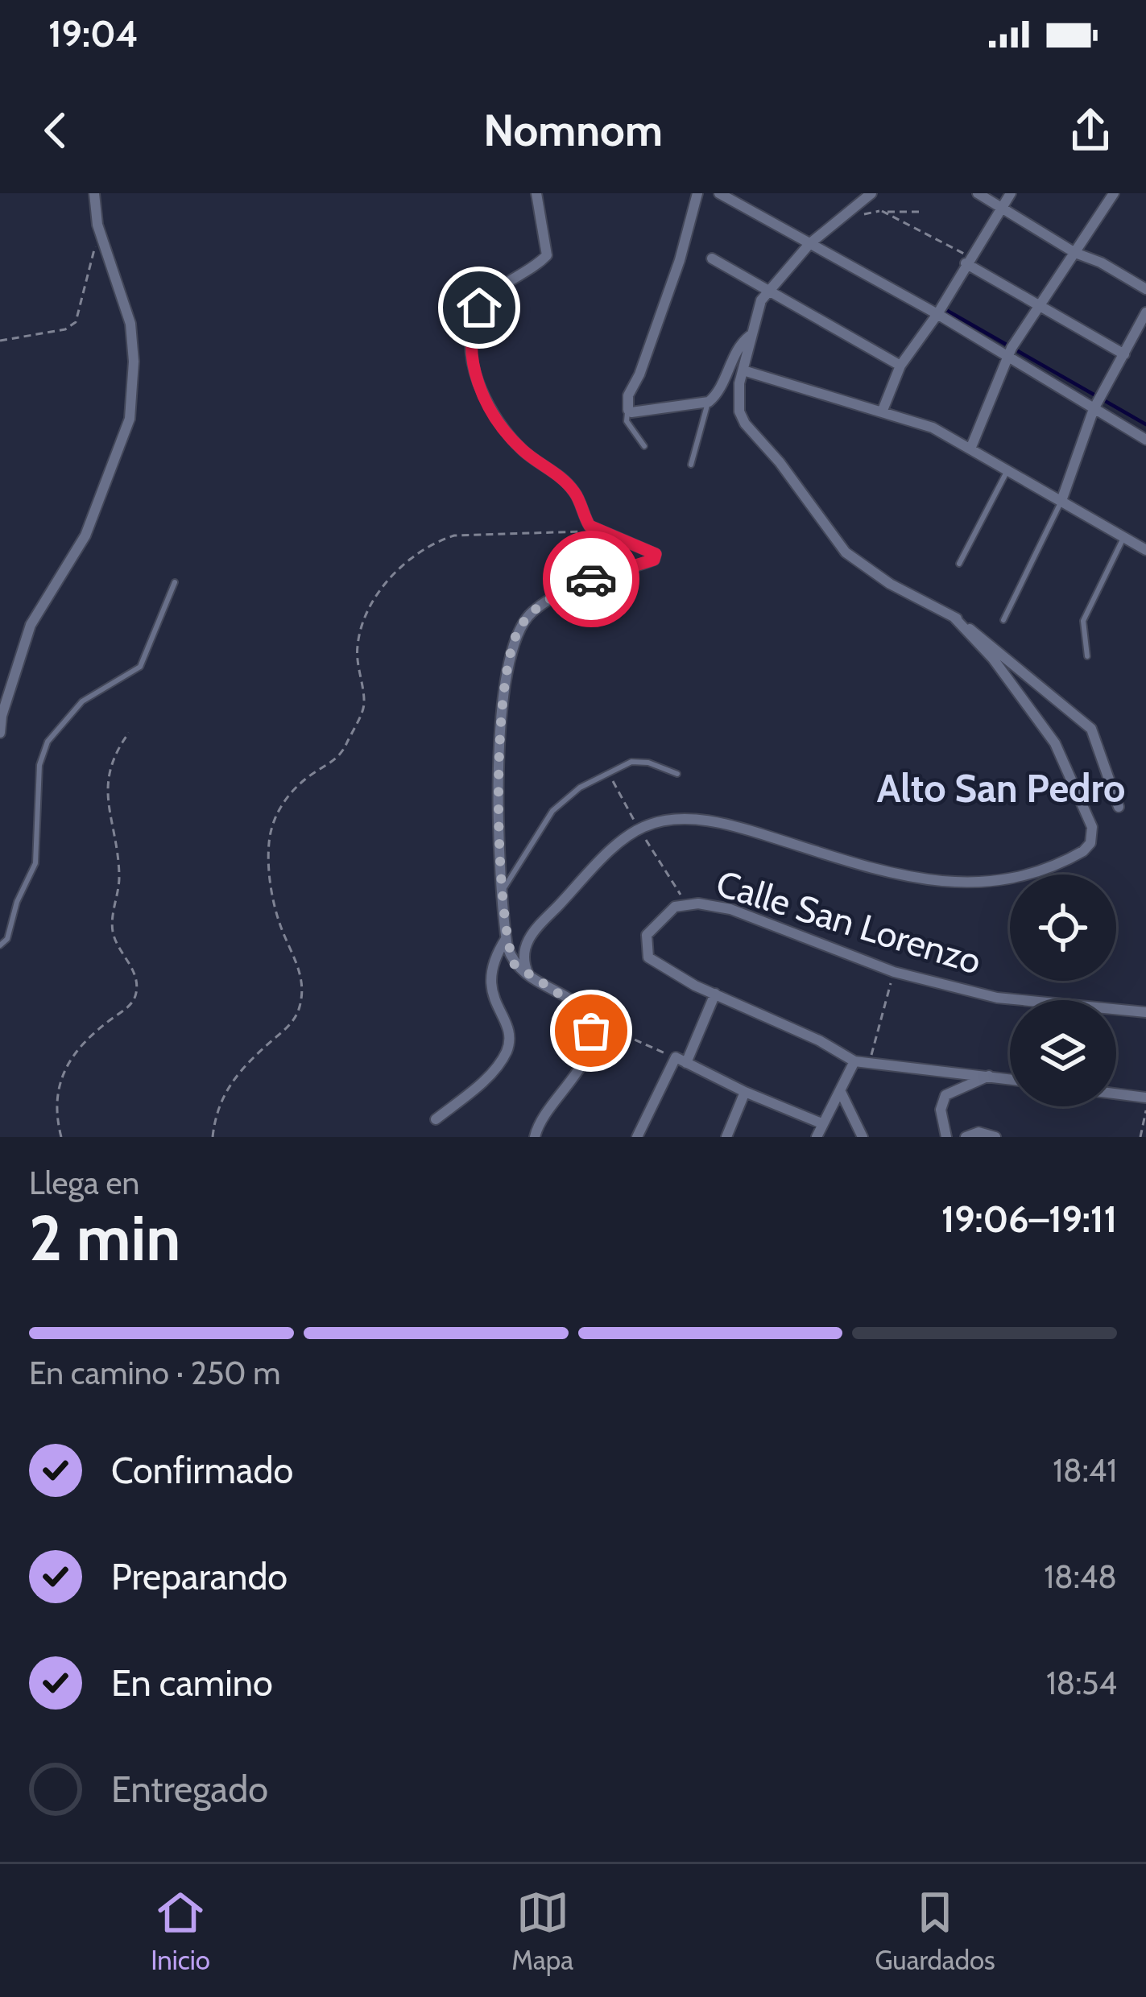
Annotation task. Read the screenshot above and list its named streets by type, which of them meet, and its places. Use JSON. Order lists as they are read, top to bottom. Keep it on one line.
{"streets":{"street":["Calle San Lorenzo"]},"districts":["Alto San Pedro"],"page":{"status":"19:04","header":"Nomnom","heading":["2 min","Llega en","19:06–19:11"],"bar":"En camino · 250 m","list":[["Confirmado","18:41"],["Preparando","18:48"],["En camino","18:54"],"Entregado"],"tabs":["Inicio","Mapa","Guardados"]}}
